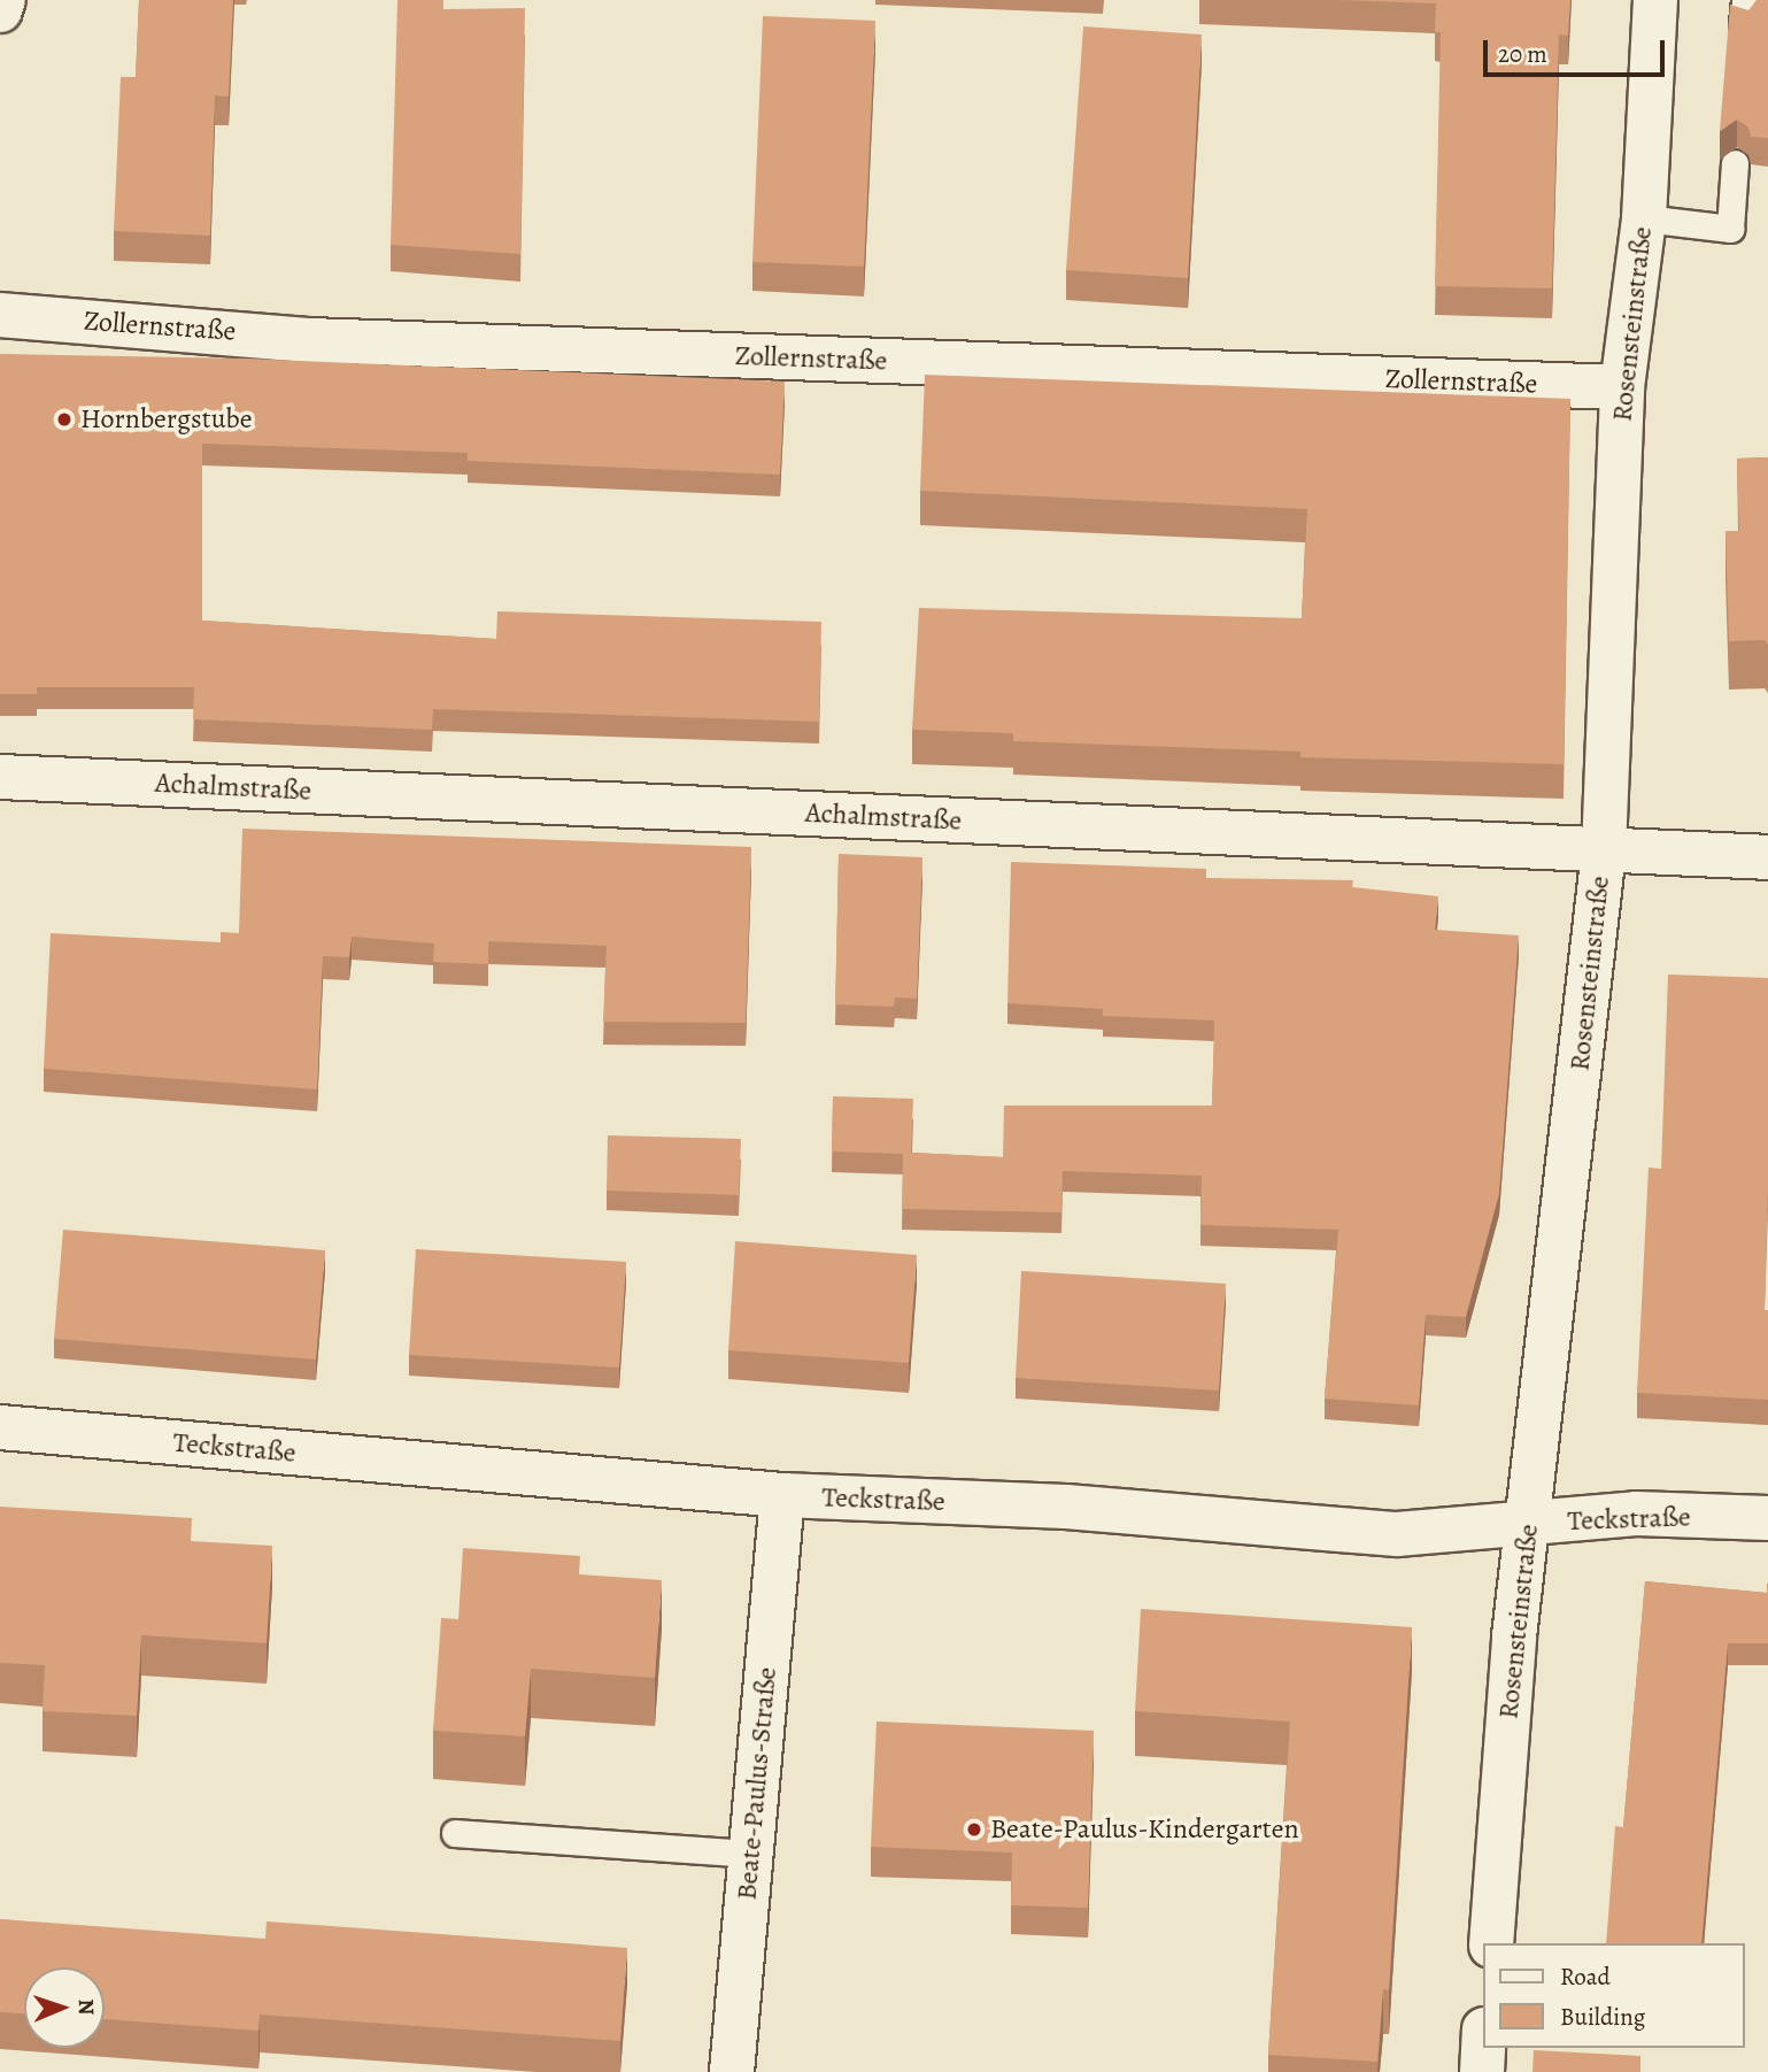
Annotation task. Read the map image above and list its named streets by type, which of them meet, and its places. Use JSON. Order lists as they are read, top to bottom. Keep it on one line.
{"streets":{"street":["Rosensteinstraße","Zollernstraße","Achalmstraße","Teckstraße","Beate-Paulus-Straße"]},"crossings":[["Rosensteinstraße","Zollernstraße"],["Rosensteinstraße","Achalmstraße"],["Rosensteinstraße","Teckstraße"],["Teckstraße","Beate-Paulus-Straße"]],"places":["Hornbergstube","Beate-Paulus-Kindergarten"],"legend":["Road","Building"],"scale_bar":"20 m","north":"right"}
